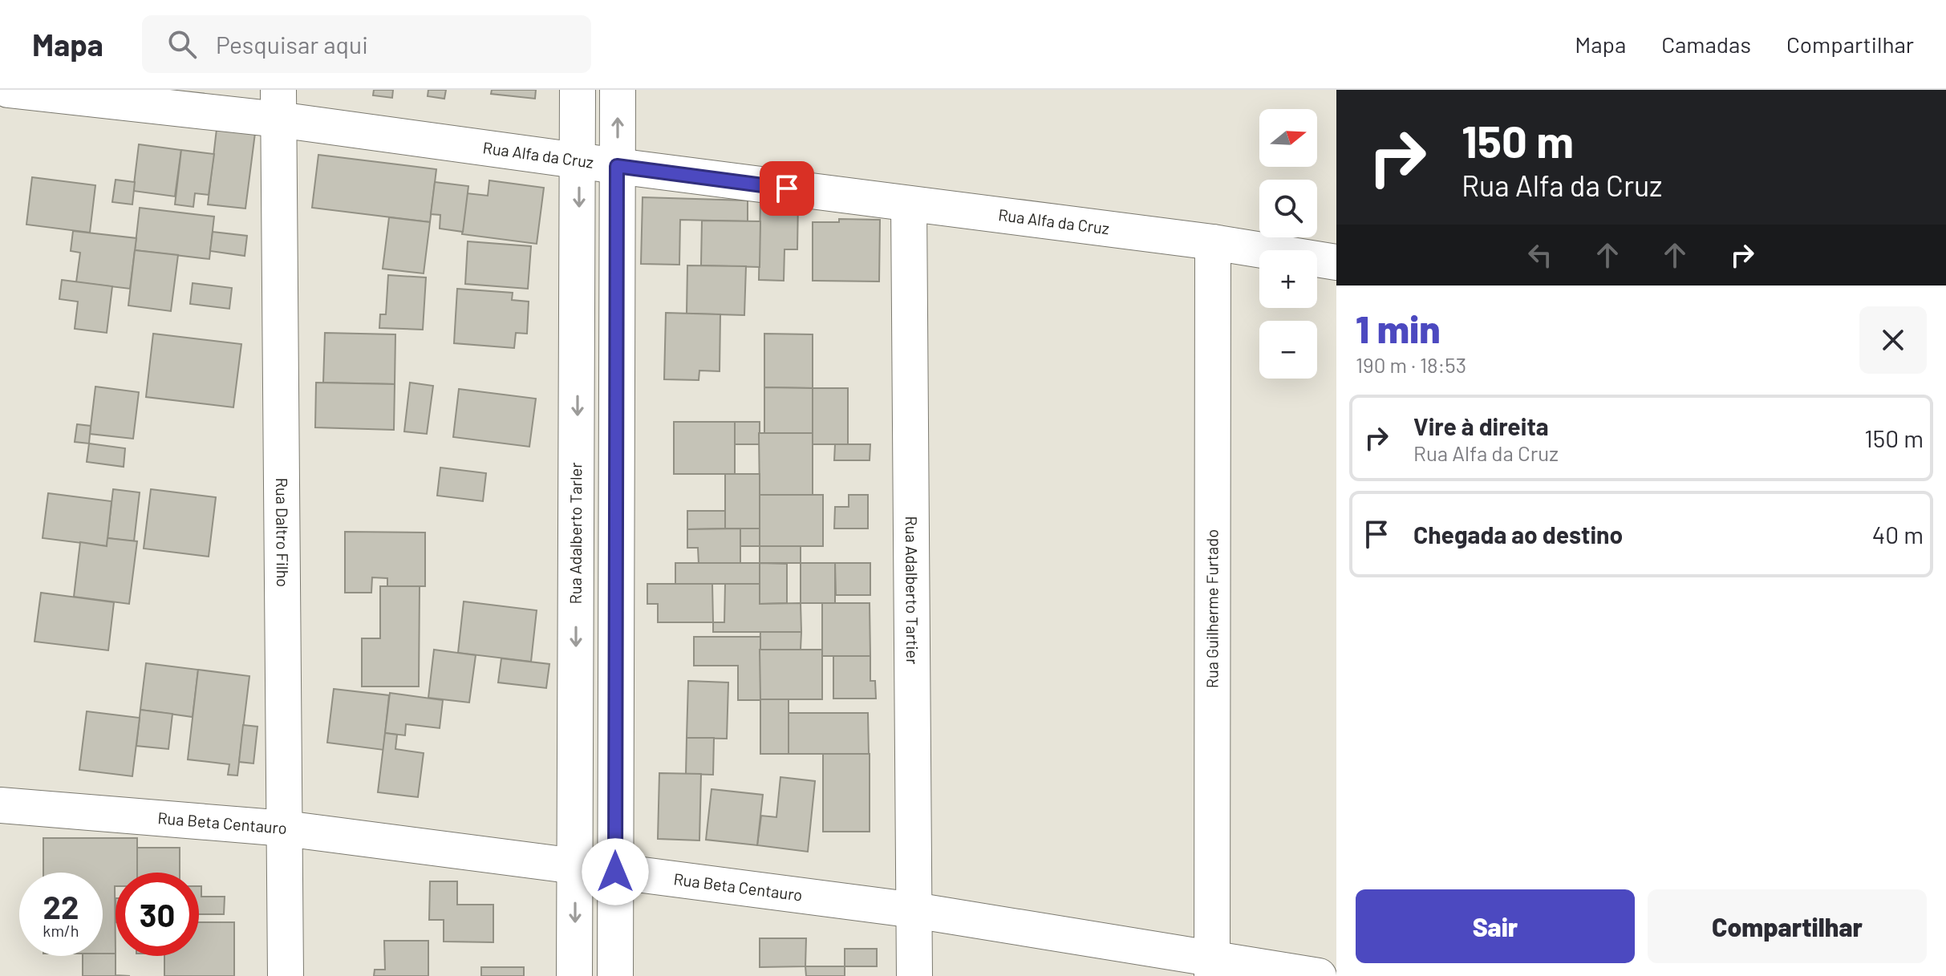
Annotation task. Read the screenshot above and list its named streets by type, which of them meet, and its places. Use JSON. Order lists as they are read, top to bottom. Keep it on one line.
{"streets":{"street":["Rua Alfa da Cruz","Rua Daltro Filho","Rua Adalberto Tarler","Rua Adalberto Tartier","Rua Guilherme Furtado","Rua Beta Centauro"]},"crossings":[["Rua Alfa da Cruz","Rua Daltro Filho"],["Rua Alfa da Cruz","Rua Adalberto Tarler"],["Rua Alfa da Cruz","Rua Adalberto Tartier"],["Rua Alfa da Cruz","Rua Guilherme Furtado"],["Rua Daltro Filho","Rua Beta Centauro"],["Rua Adalberto Tarler","Rua Beta Centauro"],["Rua Adalberto Tartier","Rua Beta Centauro"],["Rua Guilherme Furtado","Rua Beta Centauro"]],"north":"right","page":{"header":"Mapa","search":"Pesquisar aqui","nav":["Mapa","Camadas","Compartilhar"],"turn":["150 m","Rua Alfa da Cruz"],"map_buttons":["+","−"],"heading":["1 min","190 m · 18:53"],"list":[{"name":"Vire à direita","note":"Rua Alfa da Cruz","value":"150 m"},{"name":"Chegada ao destino","value":"40 m"}],"speed":"22 km/h","limit":"30","buttons":["Sair","Compartilhar"]}}
